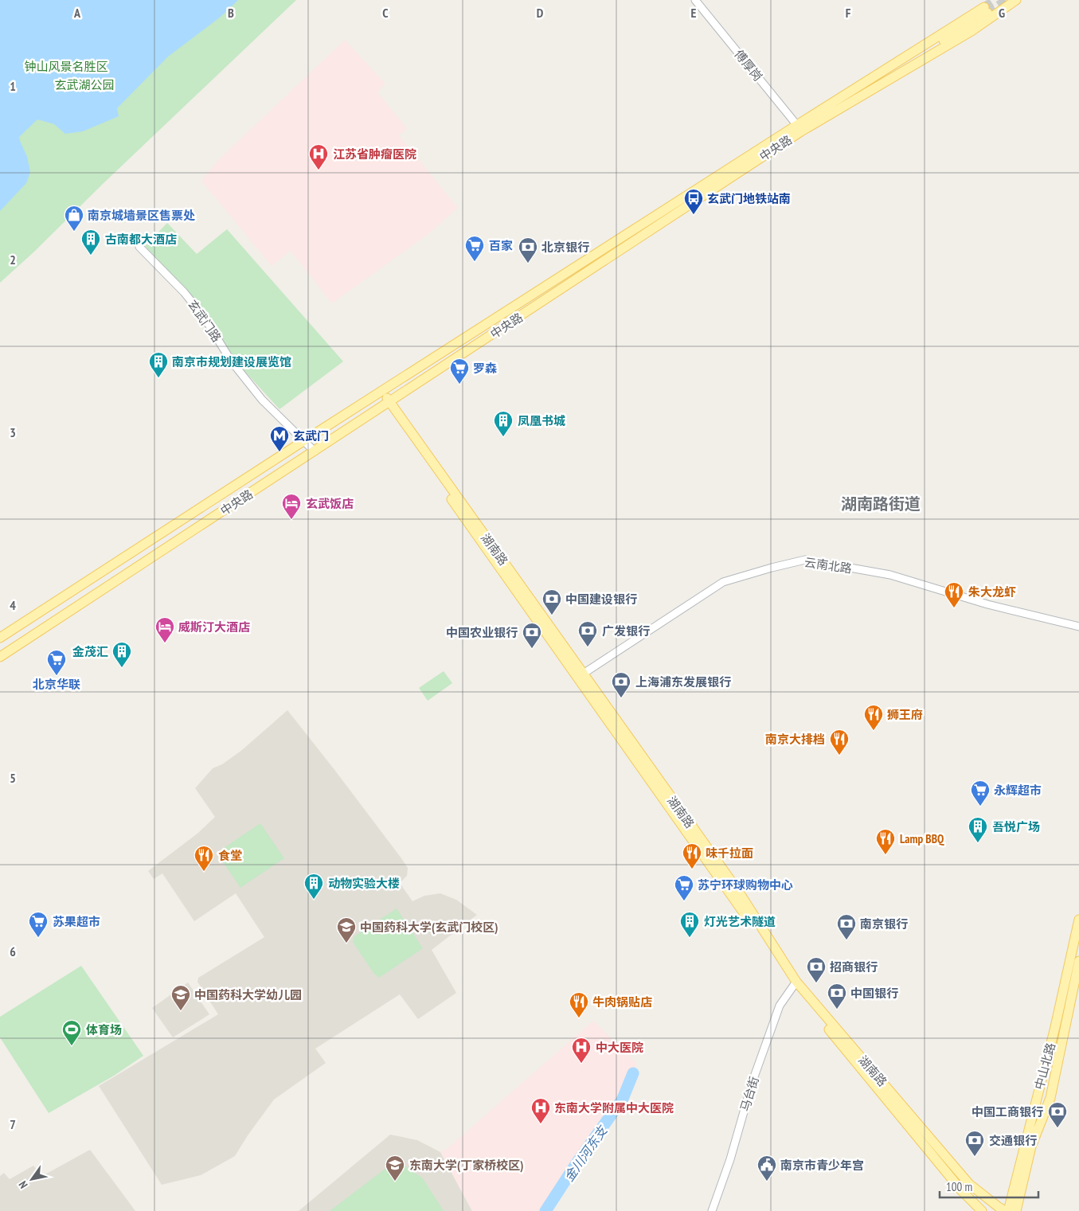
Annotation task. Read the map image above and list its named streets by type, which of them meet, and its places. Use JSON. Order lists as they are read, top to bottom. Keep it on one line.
{"streets":{"main road":["中央路","湖南路","中山北路"],"street":["傅厚岗","玄武门路","云南北路","马台街"]},"crossings":[["傅厚岗","中央路"],["中央路","玄武门路"],["中央路","湖南路"],["湖南路","云南北路"],["湖南路","马台街"]],"districts":["湖南路街道"],"water":["金川河东支"],"parks":["钟山风景名胜区","玄武湖公园"],"places":{"hospital":["江苏省肿瘤医院","中大医院","东南大学附属中大医院"],"bus stop":["玄武门地铁站南"],"shop":["南京城墙景区售票处"],"building":["古南都大酒店","南京市规划建设展览馆","凤凰书城","金茂汇","吾悦广场","动物实验大楼","灯光艺术隧道"],"supermarket":["百家","罗森","北京华联","永辉超市","苏宁环球购物中心","苏果超市"],"bank":["北京银行","中国建设银行","广发银行","中国农业银行","上海浦东发展银行","南京银行","招商银行","中国银行","中国工商银行","交通银行"],"metro station":["玄武门"],"hotel":["玄武饭店","威斯汀大酒店"],"restaurant":["朱大龙虾","狮王府","南京大排档","Lamp BBQ","味千拉面","食堂","牛肉锅贴店"],"school or university":["中国药科大学(玄武门校区)","中国药科大学幼儿园","东南大学(丁家桥校区)"],"sports":["体育场"],"public building":["南京市青少年宫"]},"scale_bar":"100 m","north":"bottom left","grid":{"columns":["A","B","C","D","E","F","G"],"rows":["1","2","3","4","5","6","7"]}}
